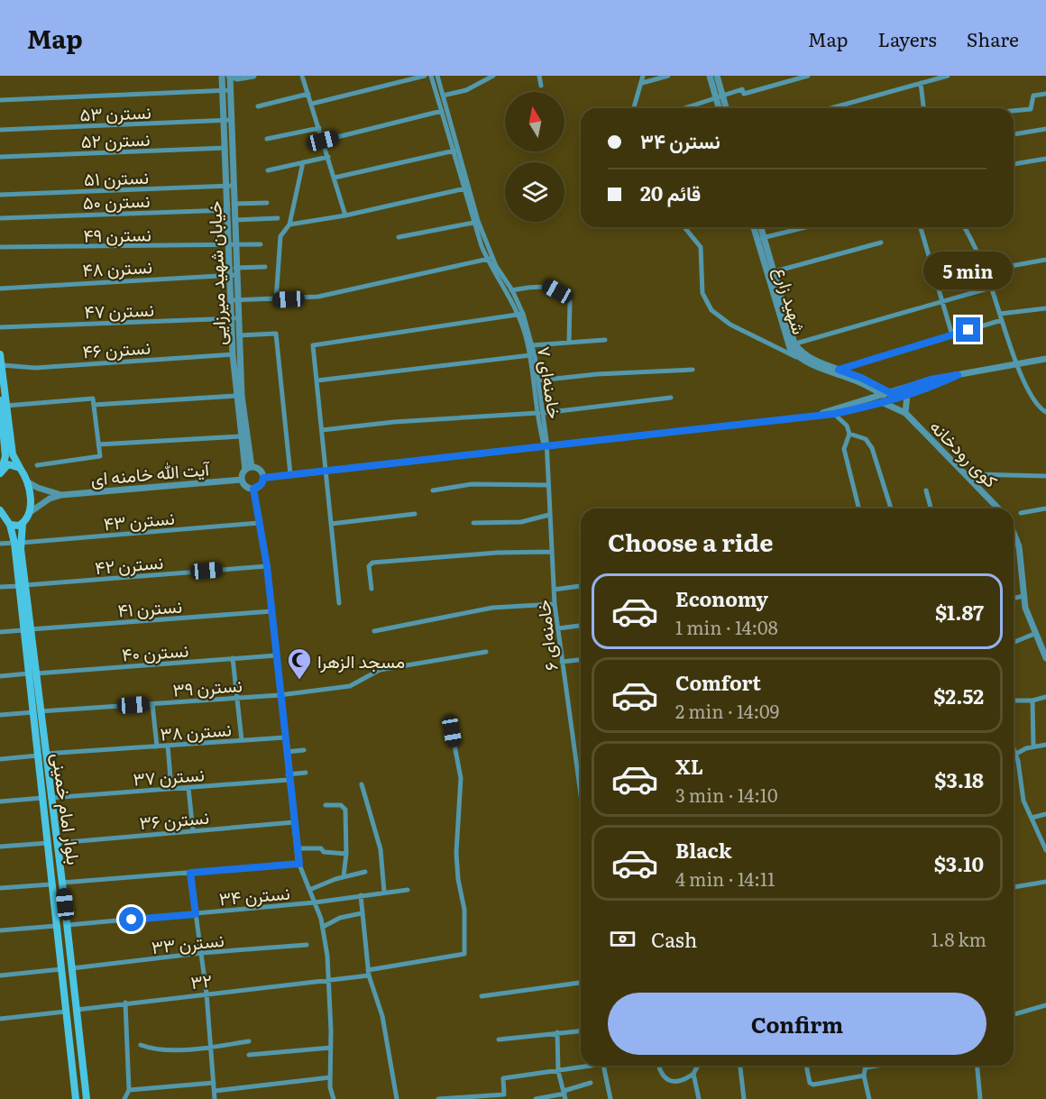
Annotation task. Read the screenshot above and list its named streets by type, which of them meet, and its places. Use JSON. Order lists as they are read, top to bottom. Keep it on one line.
{"streets":{"main road":["بلوار امام خمینی"],"street":["نسترن ۵۳","نسترن ۵۲","نسترن ۵۱","نسترن ۵۰","نسترن ۴۹","نسترن ۴۸","خیابان شهید میرزایی","شهید زارع","نسترن ۴۷","نسترن ۴۶","خامنه‌ای ۷","کوی رودخانه","آیت الله خامنه ای","نسترن ۴۳","نسترن ۴۲","نسترن ۴۱","خامنه‌ای ۶","نسترن ۴۰","نسترن ۳۹","نسترن ۳۸","نسترن ۳۷","نسترن ۳۶","نسترن ۳۴","نسترن ۳۳","۳۲"]},"crossings":[["نسترن ۵۳","خیابان شهید میرزایی"],["نسترن ۵۲","خیابان شهید میرزایی"],["نسترن ۵۱","خیابان شهید میرزایی"],["نسترن ۵۰","خیابان شهید میرزایی"],["نسترن ۴۹","خیابان شهید میرزایی"],["نسترن ۴۸","خیابان شهید میرزایی"],["خیابان شهید میرزایی","نسترن ۴۷"],["خیابان شهید میرزایی","نسترن ۴۶"],["خیابان شهید میرزایی","آیت الله خامنه ای"],["خامنه‌ای ۷","خامنه‌ای ۶"],["نسترن ۴۳","بلوار امام خمینی"],["نسترن ۴۲","بلوار امام خمینی"],["نسترن ۴۱","بلوار امام خمینی"],["نسترن ۴۰","بلوار امام خمینی"],["نسترن ۳۹","بلوار امام خمینی"],["نسترن ۳۸","بلوار امام خمینی"],["نسترن ۳۷","بلوار امام خمینی"],["بلوار امام خمینی","نسترن ۳۶"],["بلوار امام خمینی","نسترن ۳۴"],["بلوار امام خمینی","نسترن ۳۳"],["بلوار امام خمینی","۳۲"]],"places":{"mosque":["مسجد الزهرا"]},"north":"top","page":{"header":"Map","nav":["Map","Layers","Share"],"banner":["نسترن ۳۴","قائم 20"],"bubble":"5 min","heading":"Choose a ride","list":[{"name":"Economy","note":"1 min · 14:08","value":"$1.87"},{"name":"Comfort","note":"2 min · 14:09","value":"$2.52"},{"name":"XL","note":"3 min · 14:10","value":"$3.18"},{"name":"Black","note":"4 min · 14:11","value":"$3.10"}],"pay":["Cash","1.8 km"],"buttons":"Confirm"}}
